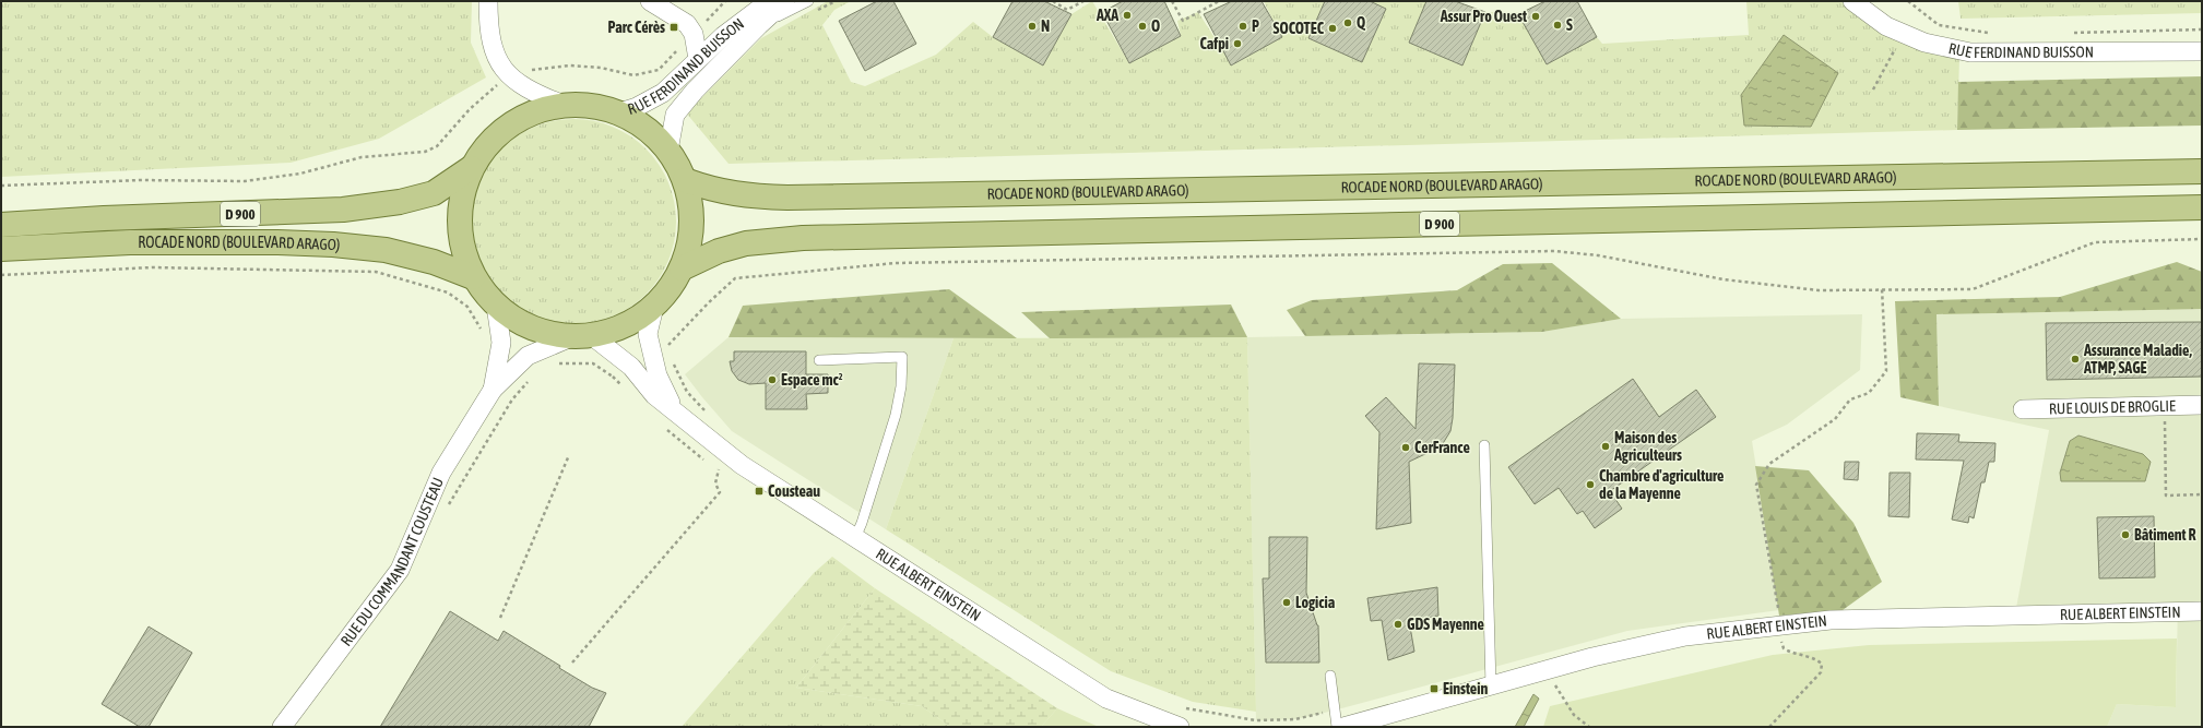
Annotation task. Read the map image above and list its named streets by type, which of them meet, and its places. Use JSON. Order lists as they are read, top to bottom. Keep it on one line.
{"streets":{"main road":["ROCADE NORD (BOULEVARD ARAGO)","D 900"],"street":["RUE FERDINAND BUISSON","RUE LOUIS DE BROGLIE","RUE DU COMMANDANT COUSTEAU","RUE ALBERT EINSTEIN"]},"crossings":[["RUE DU COMMANDANT COUSTEAU","RUE ALBERT EINSTEIN"]],"places":{"other":["AXA","Assur Pro Ouest","Q","S","N","O","P","SOCOTEC","Cafpi","Assurance Maladie, ATMP, SAGE","Espace mc²","Maison des Agriculteurs","CerFrance","Chambre d'agriculture de la Mayenne","Bâtiment R","Logicia","GDS Mayenne"],"transit":["Parc Cérès","Cousteau","Einstein"]}}
